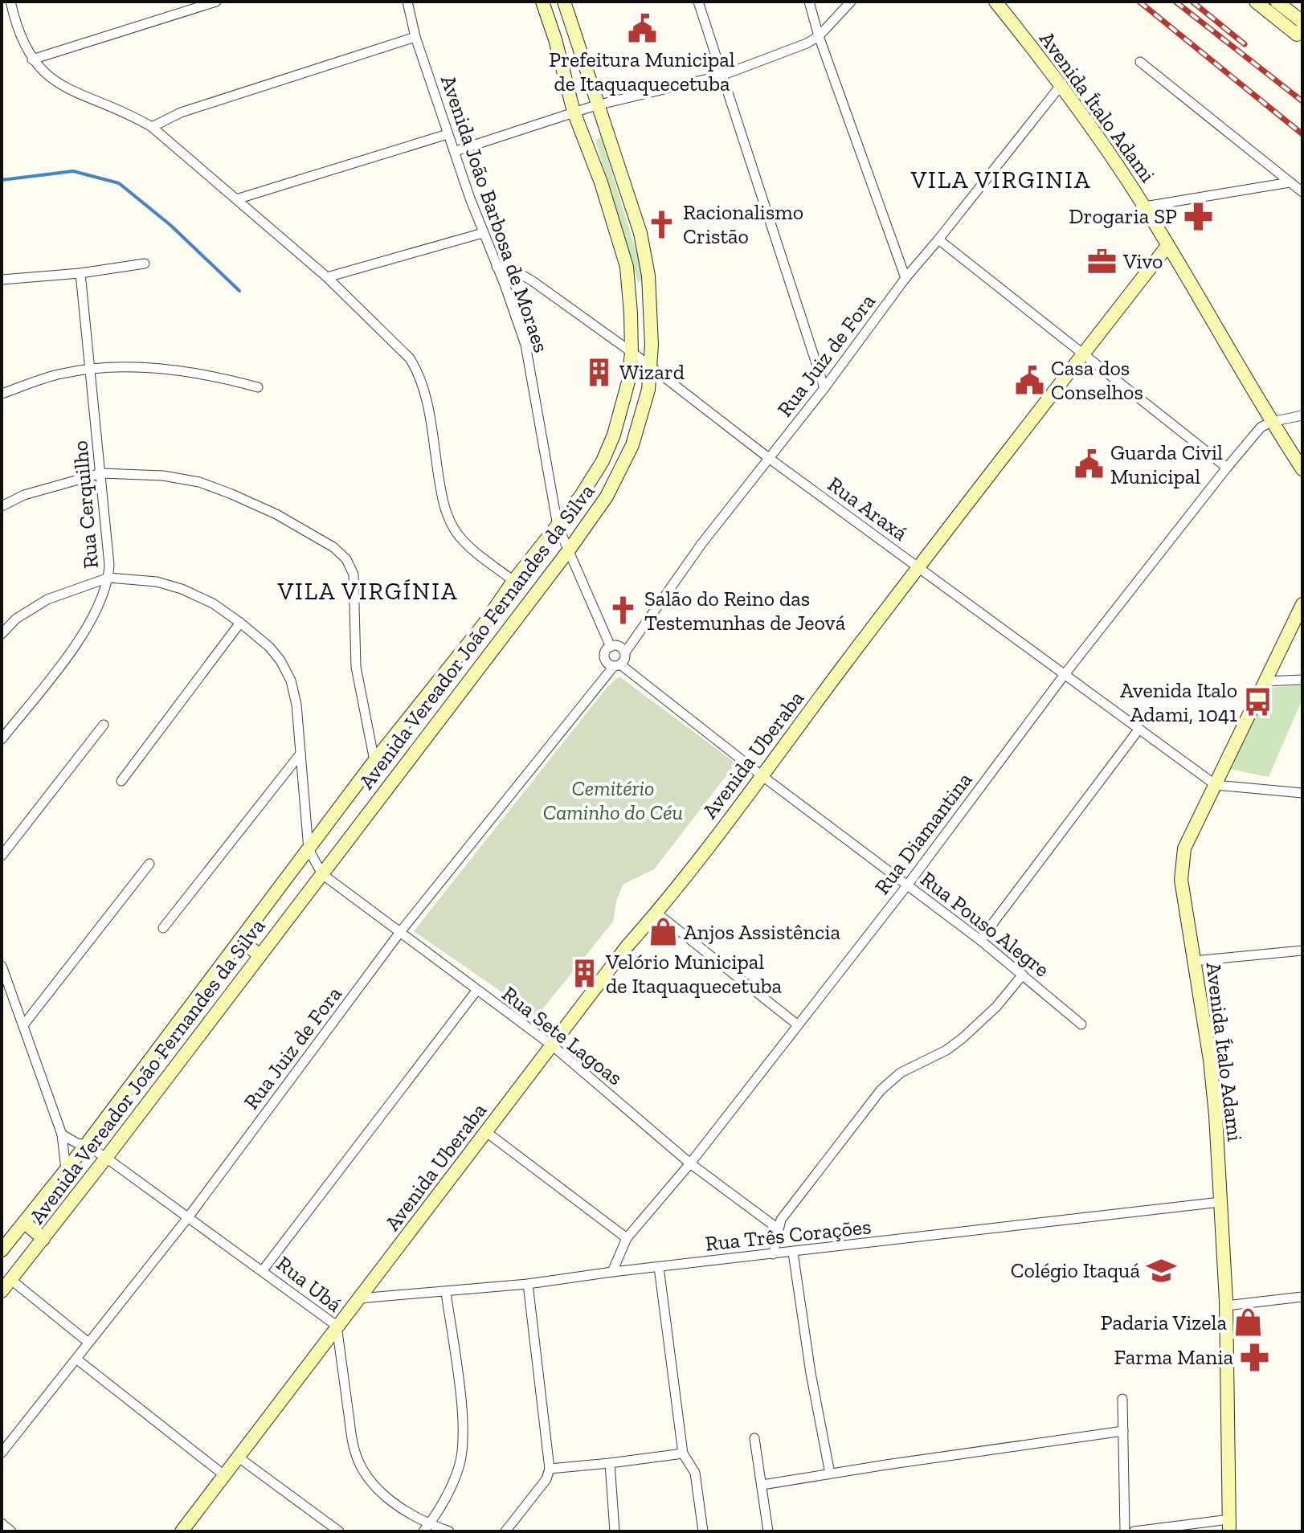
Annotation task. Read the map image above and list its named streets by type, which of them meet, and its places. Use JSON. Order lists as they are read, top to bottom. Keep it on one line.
{"streets":{"main road":["Avenida Ítalo Adami","Avenida Vereador João Fernandes da Silva","Avenida Uberaba"],"street":["Avenida João Barbosa de Moraes","Rua Juiz de Fora","Rua Cerquilho","Rua Araxá","Rua Diamantina","Rua Pouso Alegre","Rua Sete Lagoas","Rua Três Corações","Rua Ubá"]},"crossings":[["Avenida Ítalo Adami","Rua Juiz de Fora"],["Avenida Ítalo Adami","Rua Araxá"],["Avenida Ítalo Adami","Avenida Uberaba"],["Avenida Ítalo Adami","Rua Diamantina"],["Avenida Ítalo Adami","Rua Três Corações"],["Avenida João Barbosa de Moraes","Rua Araxá"],["Avenida João Barbosa de Moraes","Avenida Vereador João Fernandes da Silva"],["Rua Juiz de Fora","Rua Araxá"],["Rua Juiz de Fora","Rua Pouso Alegre"],["Rua Juiz de Fora","Rua Sete Lagoas"],["Rua Juiz de Fora","Rua Ubá"],["Rua Araxá","Avenida Vereador João Fernandes da Silva"],["Rua Araxá","Avenida Uberaba"],["Rua Araxá","Rua Diamantina"],["Avenida Vereador João Fernandes da Silva","Rua Sete Lagoas"],["Avenida Vereador João Fernandes da Silva","Rua Ubá"],["Avenida Uberaba","Rua Pouso Alegre"],["Avenida Uberaba","Rua Sete Lagoas"],["Avenida Uberaba","Rua Três Corações"],["Avenida Uberaba","Rua Ubá"],["Rua Diamantina","Rua Pouso Alegre"],["Rua Diamantina","Rua Sete Lagoas"],["Rua Diamantina","Rua Três Corações"]],"districts":["VILA VIRGINIA","VILA VIRGÍNIA"],"parks":["Cemitério Caminho do Céu"],"places":{"public building":["Prefeitura Municipal de Itaquaquecetuba","Casa dos Conselhos","Guarda Civil Municipal"],"pharmacy":["Drogaria SP","Farma Mania"],"church":["Racionalismo Cristão","Salão do Reino das Testemunhas de Jeová"],"office":["Vivo"],"building":["Wizard","Velório Municipal de Itaquaquecetuba"],"bus stop":["Avenida Italo Adami, 1041"],"shop":["Anjos Assistência","Padaria Vizela"],"school or university":["Colégio Itaquá"]}}
